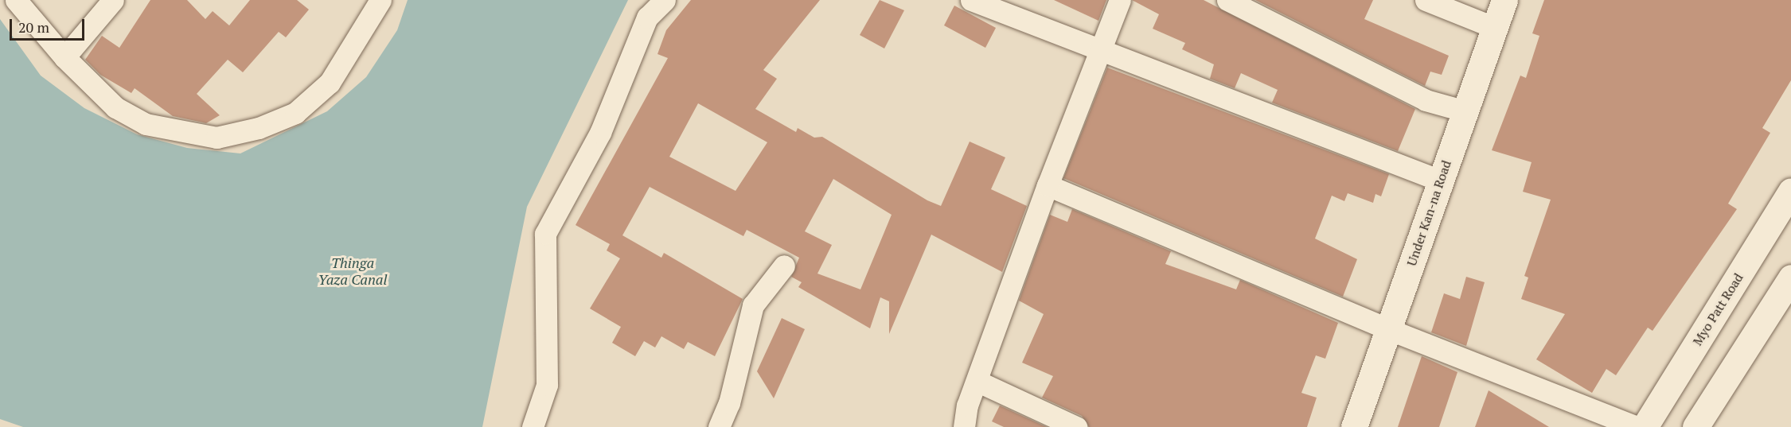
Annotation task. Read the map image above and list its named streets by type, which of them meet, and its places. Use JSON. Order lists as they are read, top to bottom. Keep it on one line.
{"streets":{"street":["Under Kan-na Road","Myo Patt Road"]},"water":["Thinga Yaza Canal"],"scale_bar":"20 m"}
